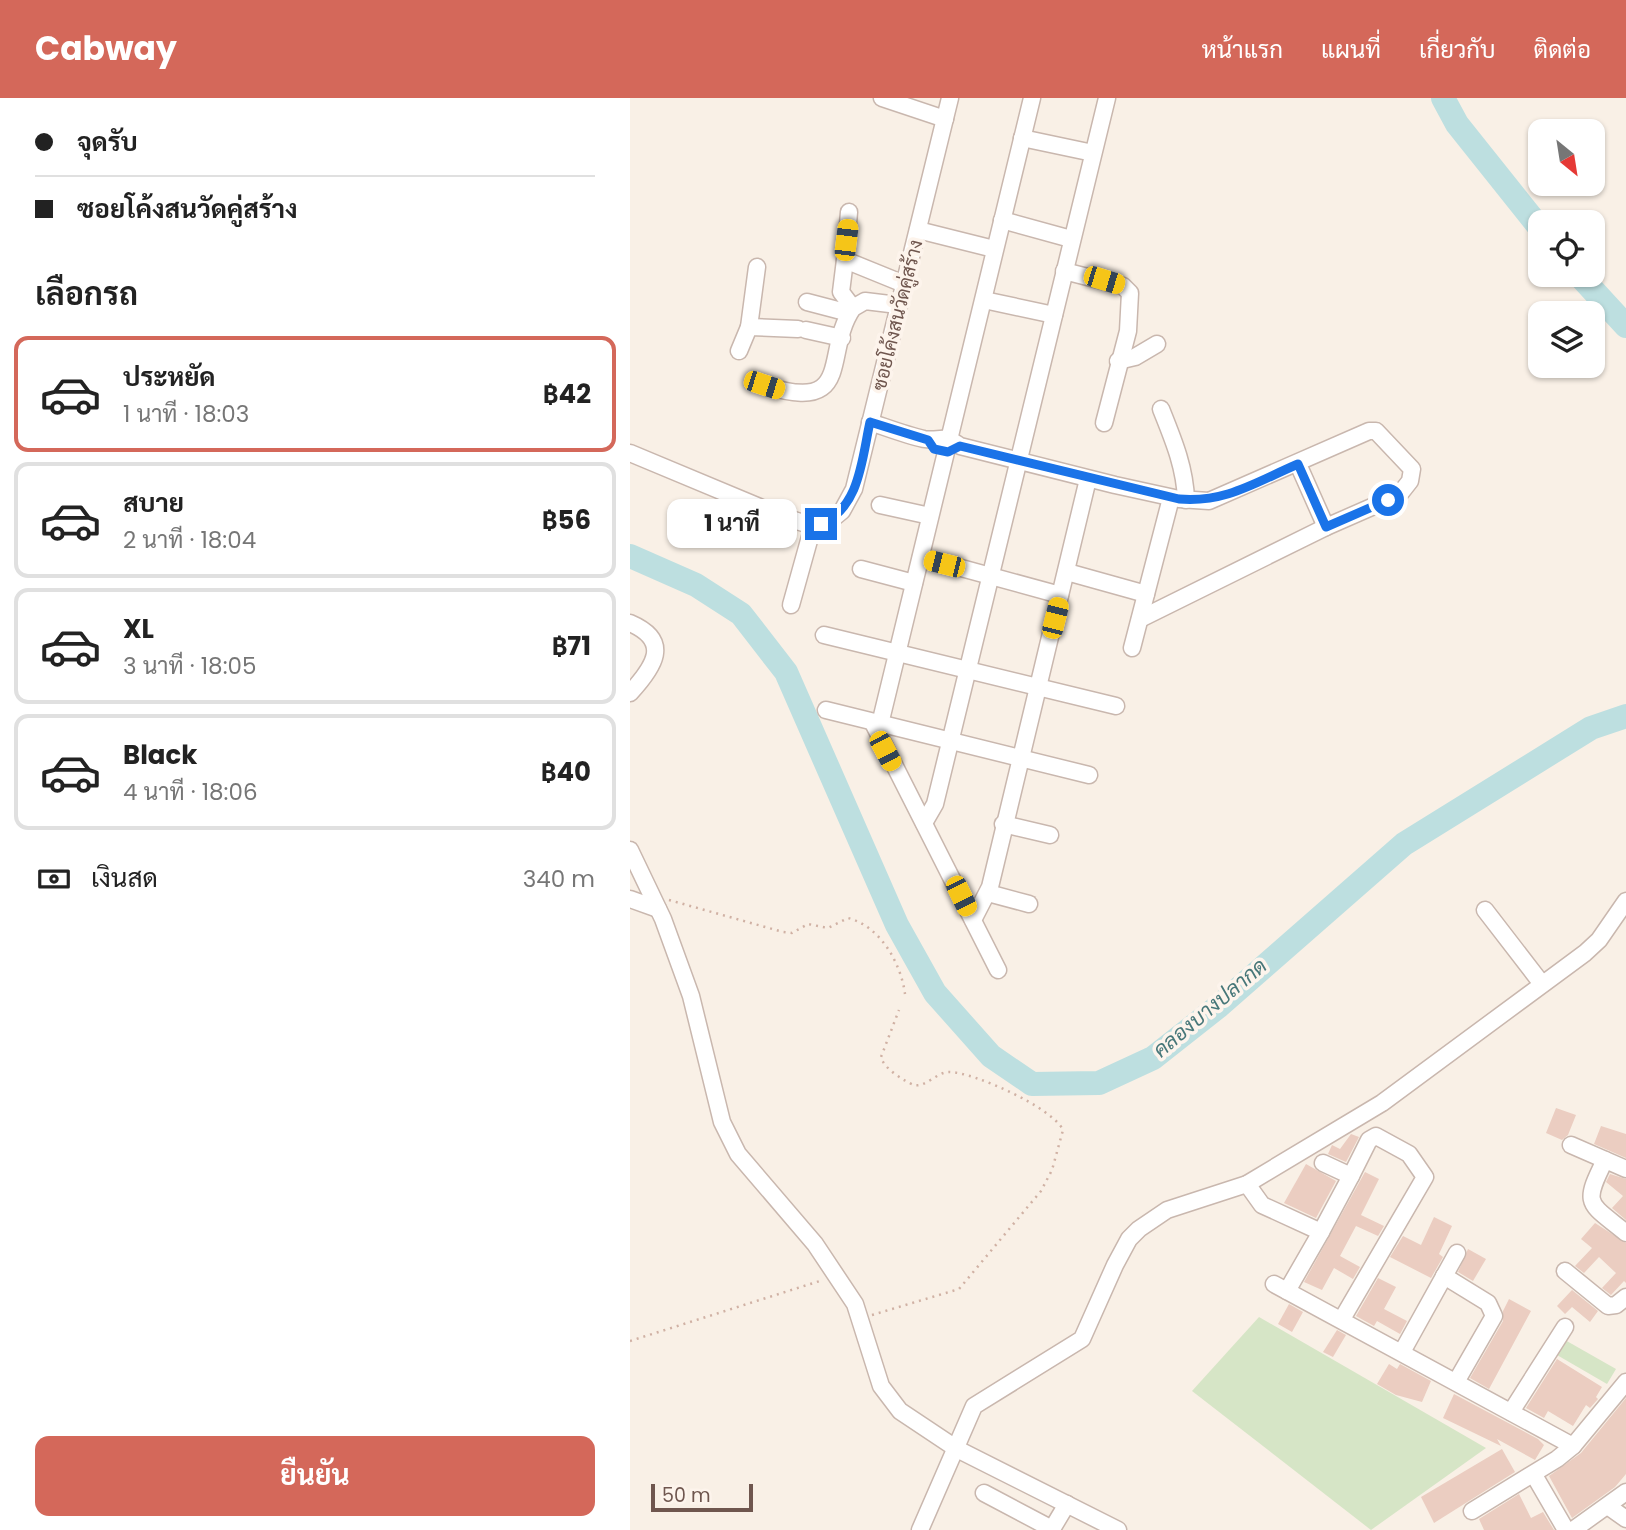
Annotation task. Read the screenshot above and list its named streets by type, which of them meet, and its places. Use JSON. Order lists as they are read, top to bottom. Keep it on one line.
{"streets":{"street":["ซอยโค้งสนวัดคู่สร้าง"]},"water":["คลองบางปลากด"],"scale_bar":"50 m","north":"bottom right","page":{"header":"Cabway","nav":["หน้าแรก","แผนที่","เกี่ยวกับ","ติดต่อ"],"banner":["จุดรับ","ซอยโค้งสนวัดคู่สร้าง"],"heading":"เลือกรถ","list":[{"name":"ประหยัด","note":"1 นาที · 18:03","value":"฿42"},{"name":"สบาย","note":"2 นาที · 18:04","value":"฿56"},{"name":"XL","note":"3 นาที · 18:05","value":"฿71"},{"name":"Black","note":"4 นาที · 18:06","value":"฿40"}],"bubble":"1 นาที","pay":["เงินสด","340 m"],"buttons":"ยืนยัน","scale":"50 m"}}
